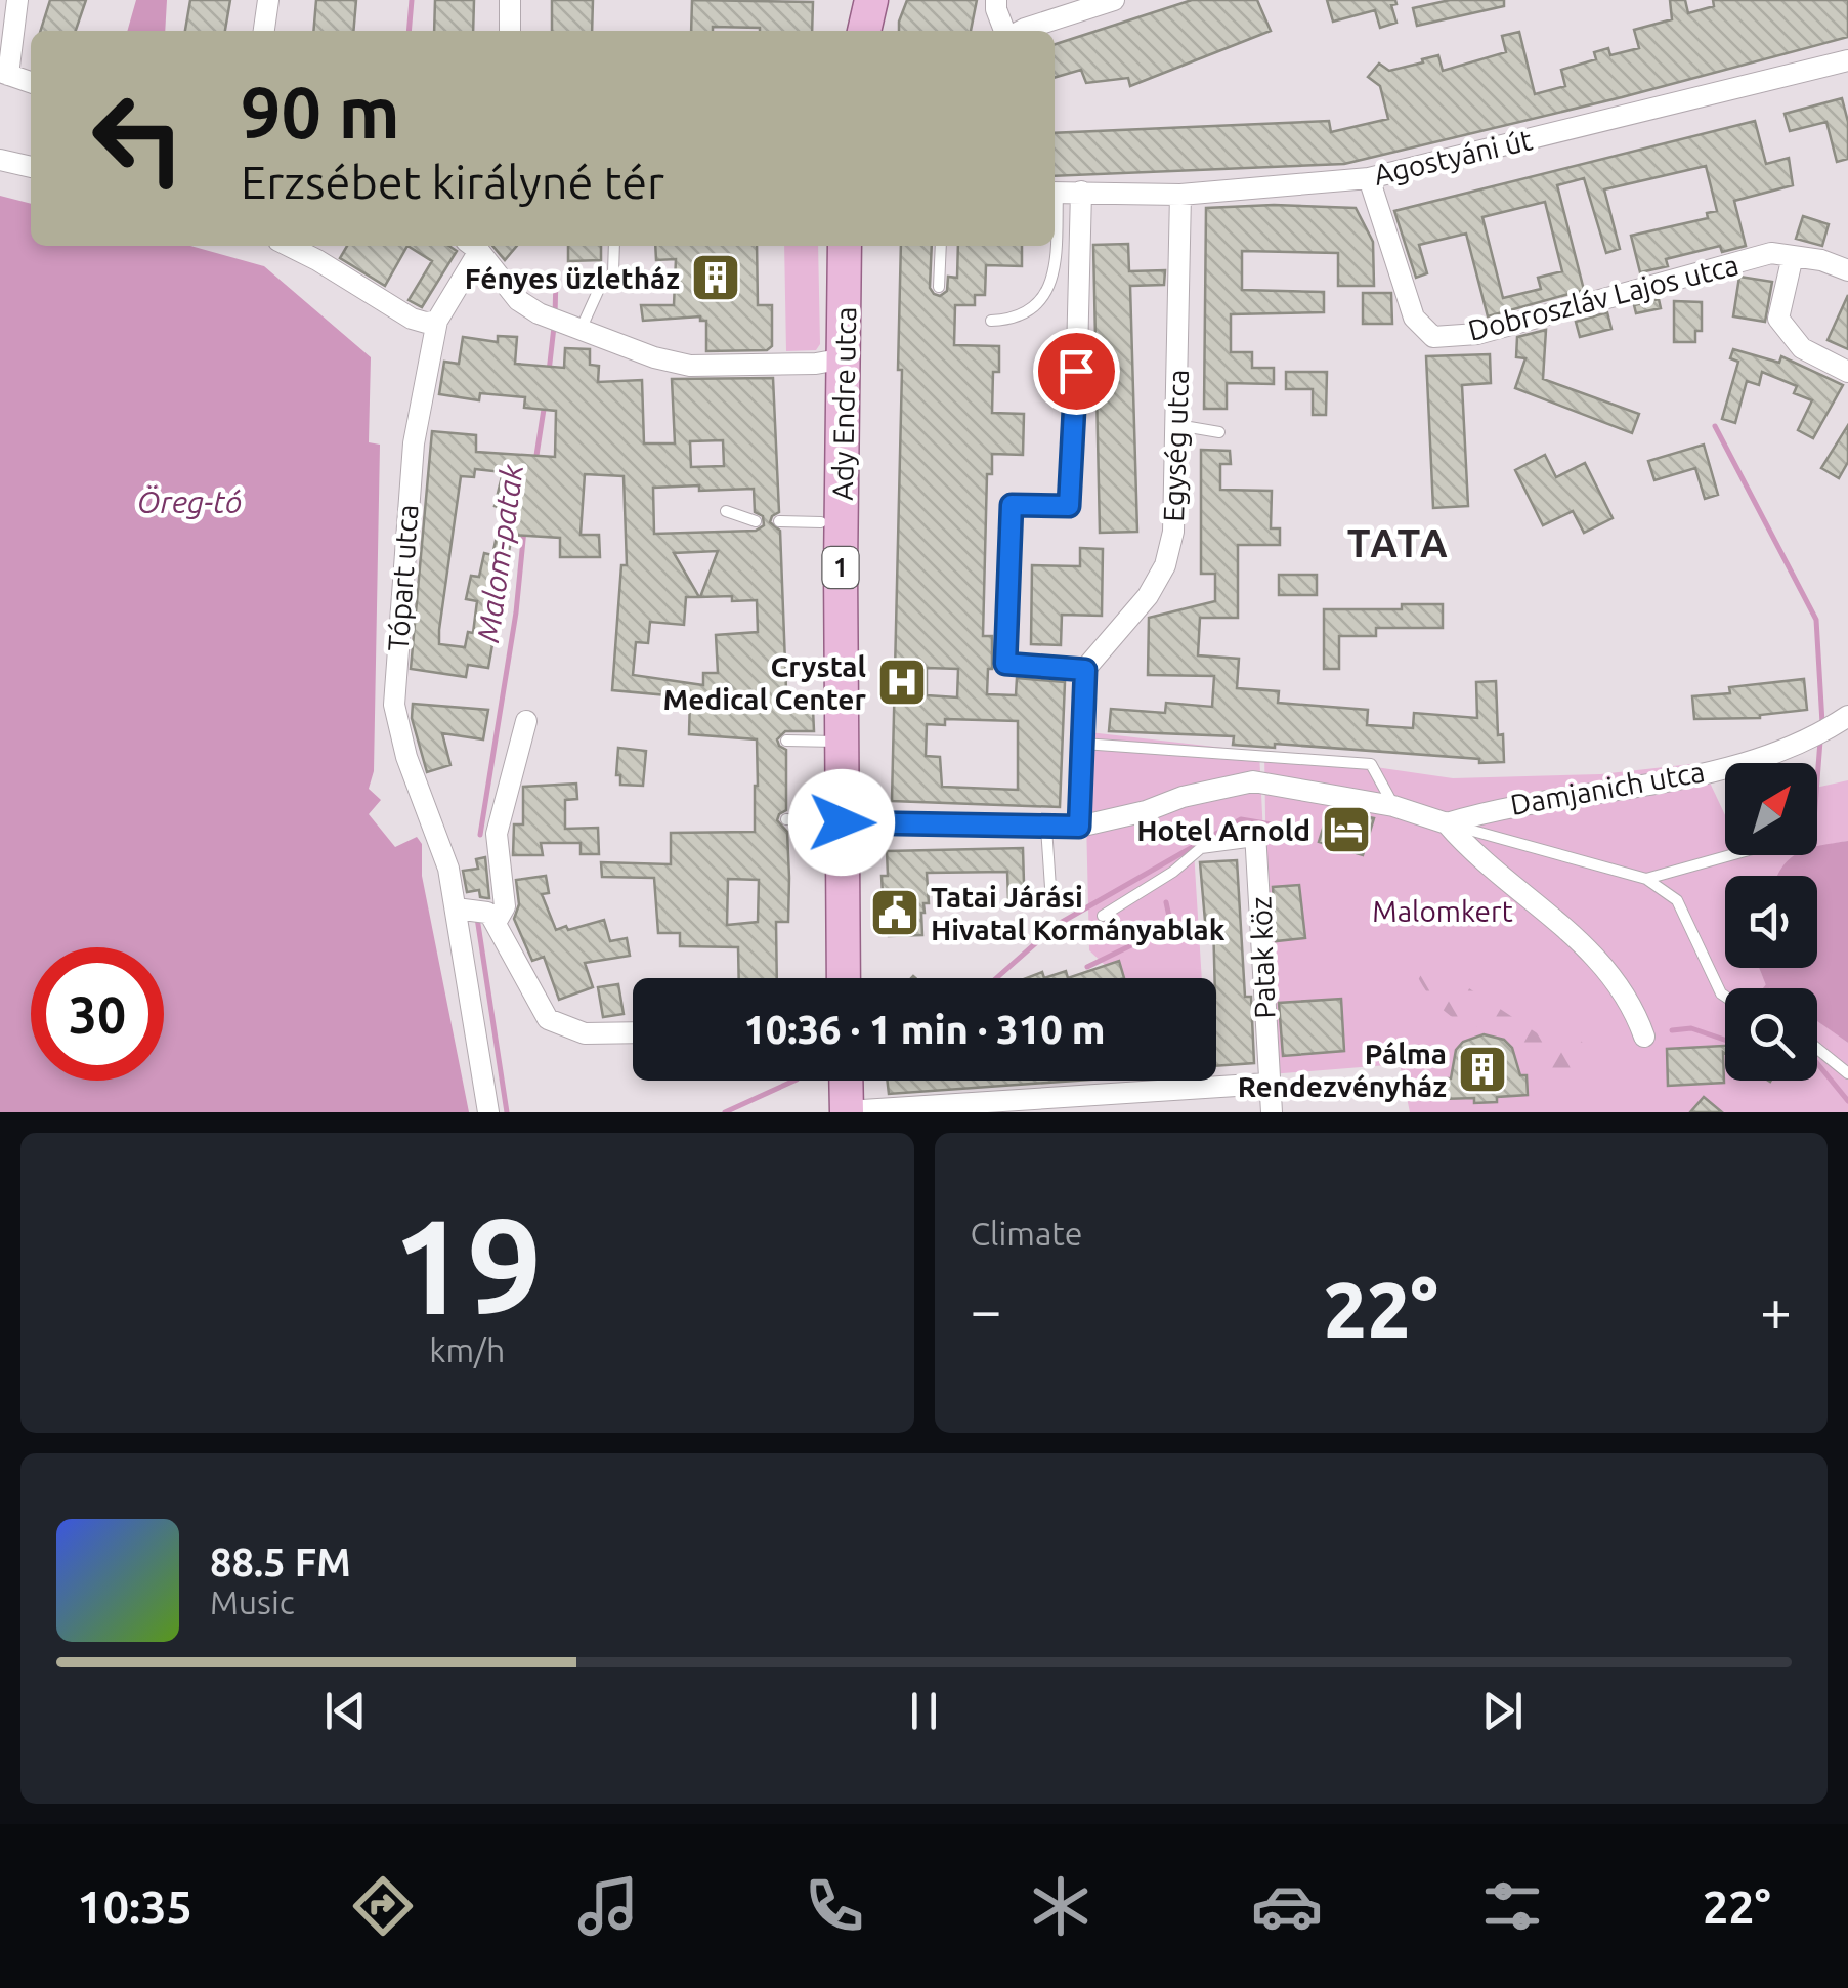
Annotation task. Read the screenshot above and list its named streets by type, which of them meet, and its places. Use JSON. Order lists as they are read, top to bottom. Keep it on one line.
{"streets":{"main road":["Ady Endre utca","1"],"street":["Agostyáni út","Dobroszláv Lajos utca","Egység utca","Tópart utca","Damjanich utca","Patak köz"]},"crossings":[["Agostyáni út","Dobroszláv Lajos utca"],["Agostyáni út","Egység utca"]],"districts":["TATA"],"water":["Öreg-tó","Malom-patak"],"parks":["Malomkert"],"places":{"building":["Fényes üzletház","Pálma Rendezvényház"],"hospital":["Crystal Medical Center"],"hotel":["Hotel Arnold"],"public building":["Tatai Járási Hivatal Kormányablak"]},"north":"top right","page":{"turn":["90 m","Erzsébet királyné tér"],"limit":"30","trip":"10:36 · 1 min · 310 m","tile":[["19","km/h"],"Climate"],"heat":["−","22°","+"],"song":["88.5 FM","Music"],"tabs":["10:35","22°"]}}
